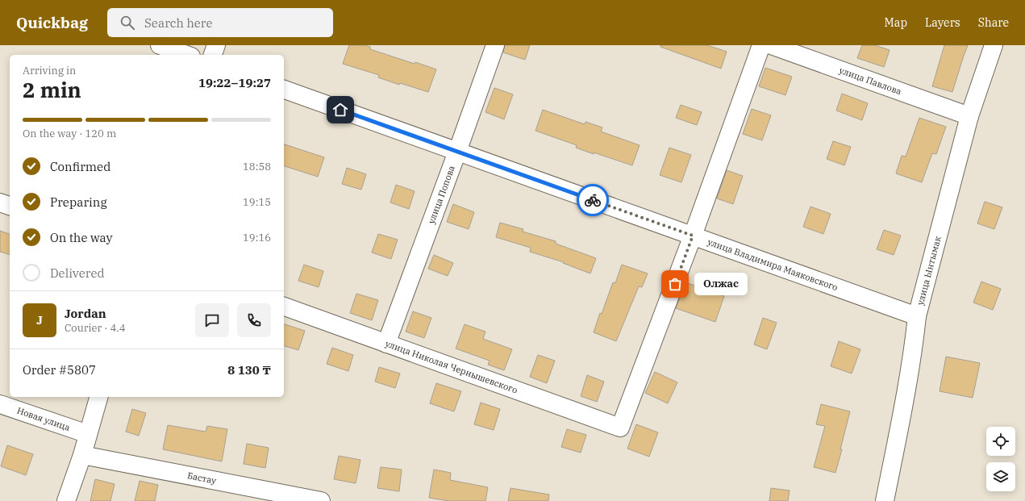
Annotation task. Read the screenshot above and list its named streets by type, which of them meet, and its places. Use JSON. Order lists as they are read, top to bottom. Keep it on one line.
{"streets":{"street":["улица Павлова","улица Попова","улица Владимира Маяковского","улица Ынтымак","улица Николая Чернышевского","Новая улица","Бастау"]},"crossings":[["улица Павлова","улица Ынтымак"],["улица Попова","улица Владимира Маяковского"],["улица Попова","улица Николая Чернышевского"],["улица Владимира Маяковского","улица Ынтымак"],["улица Владимира Маяковского","улица Николая Чернышевского"]],"places":["Олжас"],"page":{"header":"Quickbag","search":"Search here","nav":["Map","Layers","Share"],"heading":["2 min","Arriving in","19:22–19:27"],"panel":["Jordan","Courier · 4.4","Order #5807","8 130 ₸"],"bar":"On the way · 120 m","list":[["Confirmed","18:58"],["Preparing","19:15"],["On the way","19:16"],"Delivered"],"bubble":"Олжас","round":"J"}}
